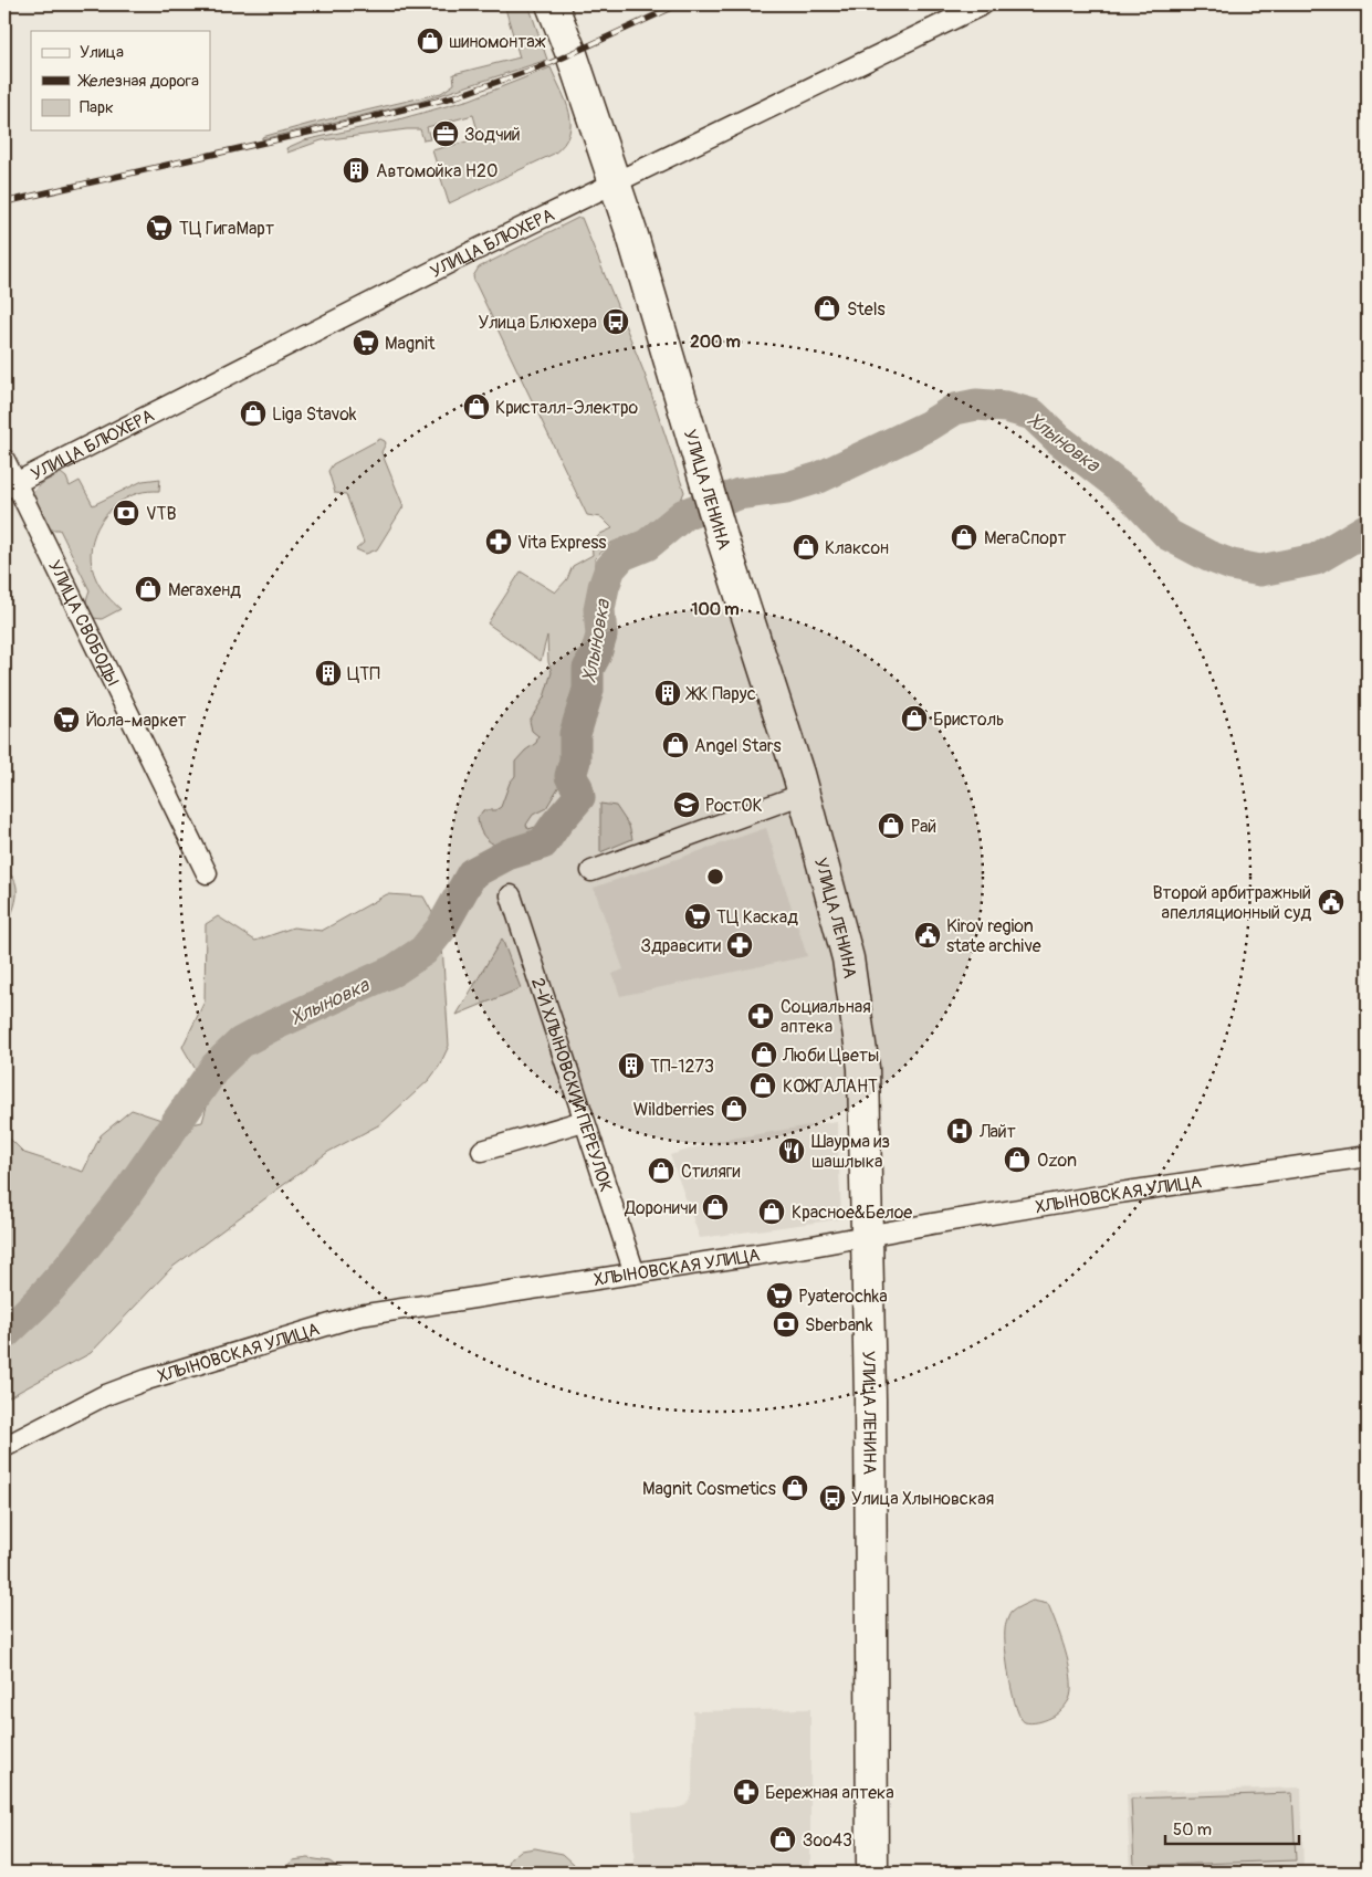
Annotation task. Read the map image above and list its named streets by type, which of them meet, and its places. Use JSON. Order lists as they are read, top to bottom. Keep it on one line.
{"streets":{"main road":["УЛИЦА ЛЕНИНА"],"street":["УЛИЦА БЛЮХЕРА","УЛИЦА СВОБОДЫ","2-Й ХЛЫНОВСКИЙ ПЕРЕУЛОК","ХЛЫНОВСКАЯ УЛИЦА"]},"crossings":[["УЛИЦА БЛЮХЕРА","УЛИЦА ЛЕНИНА"],["УЛИЦА БЛЮХЕРА","УЛИЦА СВОБОДЫ"],["УЛИЦА ЛЕНИНА","ХЛЫНОВСКАЯ УЛИЦА"],["2-Й ХЛЫНОВСКИЙ ПЕРЕУЛОК","ХЛЫНОВСКАЯ УЛИЦА"]],"water":["Хлыновка"],"places":{"shop":["шиномонтаж","Stels","Кристалл-Электро","Liga Stavok","МегаСпорт","Клаксон","Мегахенд","Бристоль","Angel Stars","Рай","Люби Цветы","КОЖГАЛАНТ","Wildberries","Ozon","Стиляги","Дороничи","Красное&Белое","Magnit Cosmetics","Зоо43"],"office":["Зодчий"],"building":["Автомойка H2O","ЦТП","ЖК Парус","ТП-1273"],"supermarket":["ТЦ ГигаМарт","Magnit","Йола-маркет","ТЦ Каскад","Pyaterochka"],"bus stop":["Улица Блюхера","Улица Хлыновская"],"bank":["VTB","Sberbank"],"pharmacy":["Vita Express","Здравсити","Социальная аптека","Бережная аптека"],"school or university":["РостОК"],"public building":["Второй арбитражный апелляционный суд","Kirov region state archive"],"hospital":["Лайт"],"restaurant":["Шаурма из шашлыка"]},"legend":["Улица","Железная дорога","Парк"],"scale_bar":"50 m","rings":["200 m","100 m"]}
